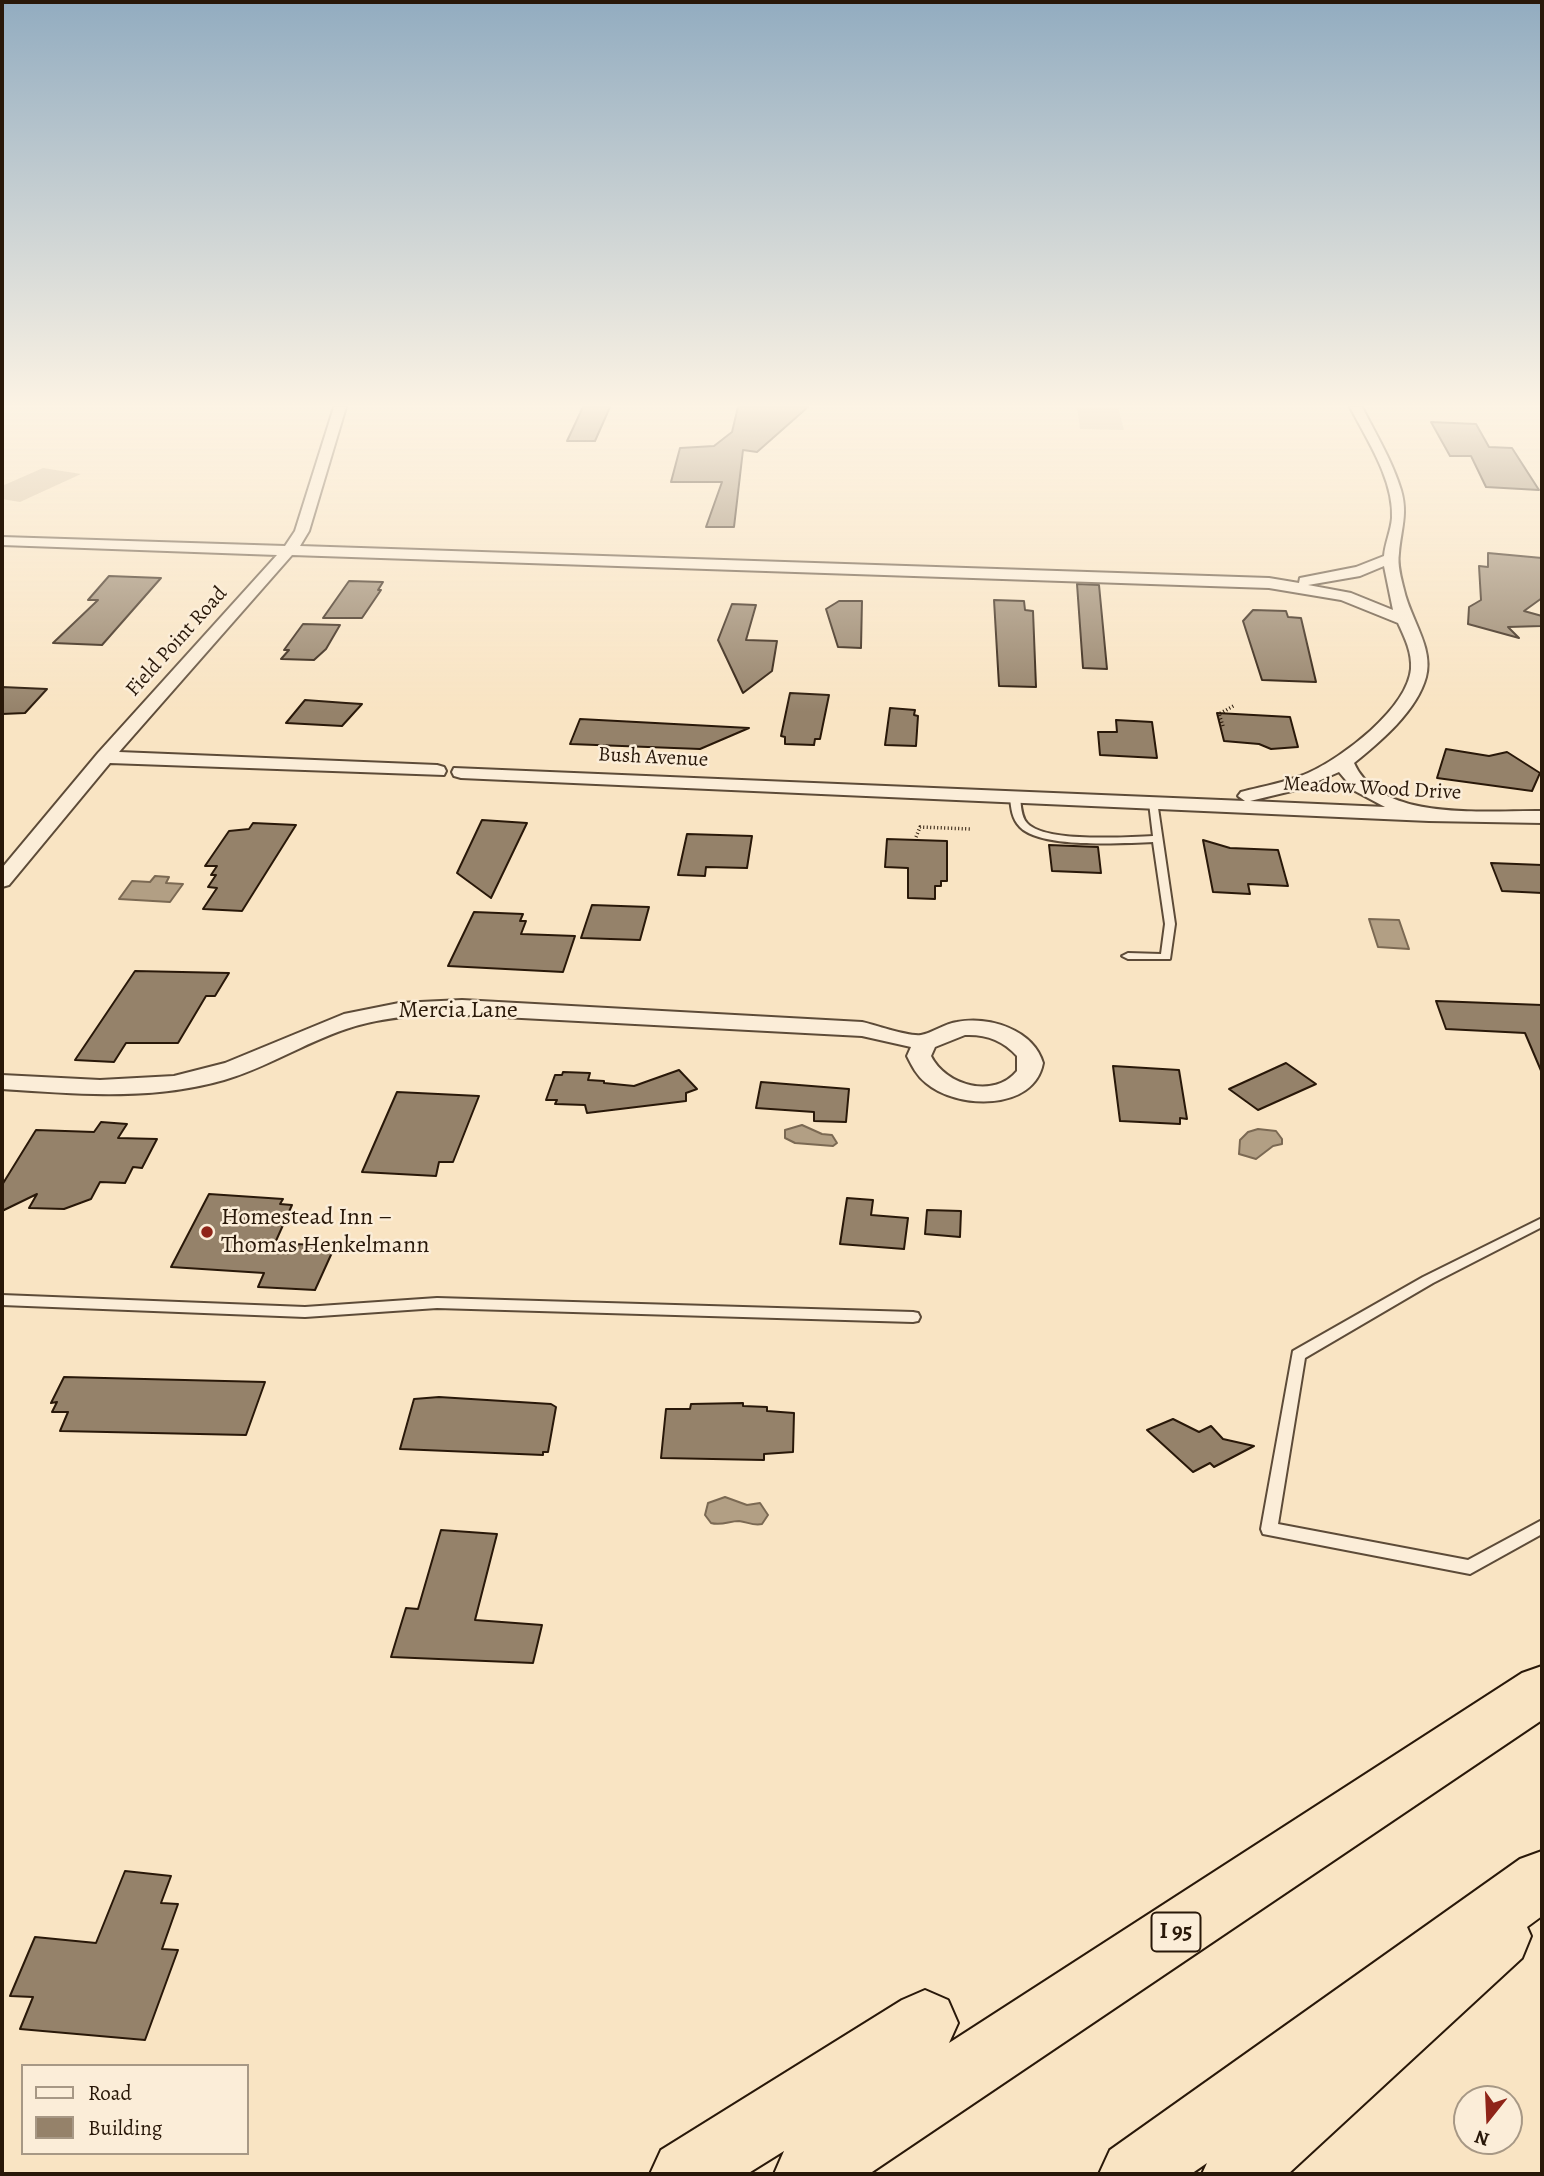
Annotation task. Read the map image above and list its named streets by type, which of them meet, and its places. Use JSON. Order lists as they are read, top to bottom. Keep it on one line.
{"streets":{"highway":["I 95"],"street":["Field Point Road","Bush Avenue","Meadow Wood Drive","Mercia Lane"]},"crossings":[["Field Point Road","Bush Avenue"],["Bush Avenue","Meadow Wood Drive"]],"places":["Homestead Inn – Thomas Henkelmann"],"legend":["Road","Building"],"north":"bottom"}
